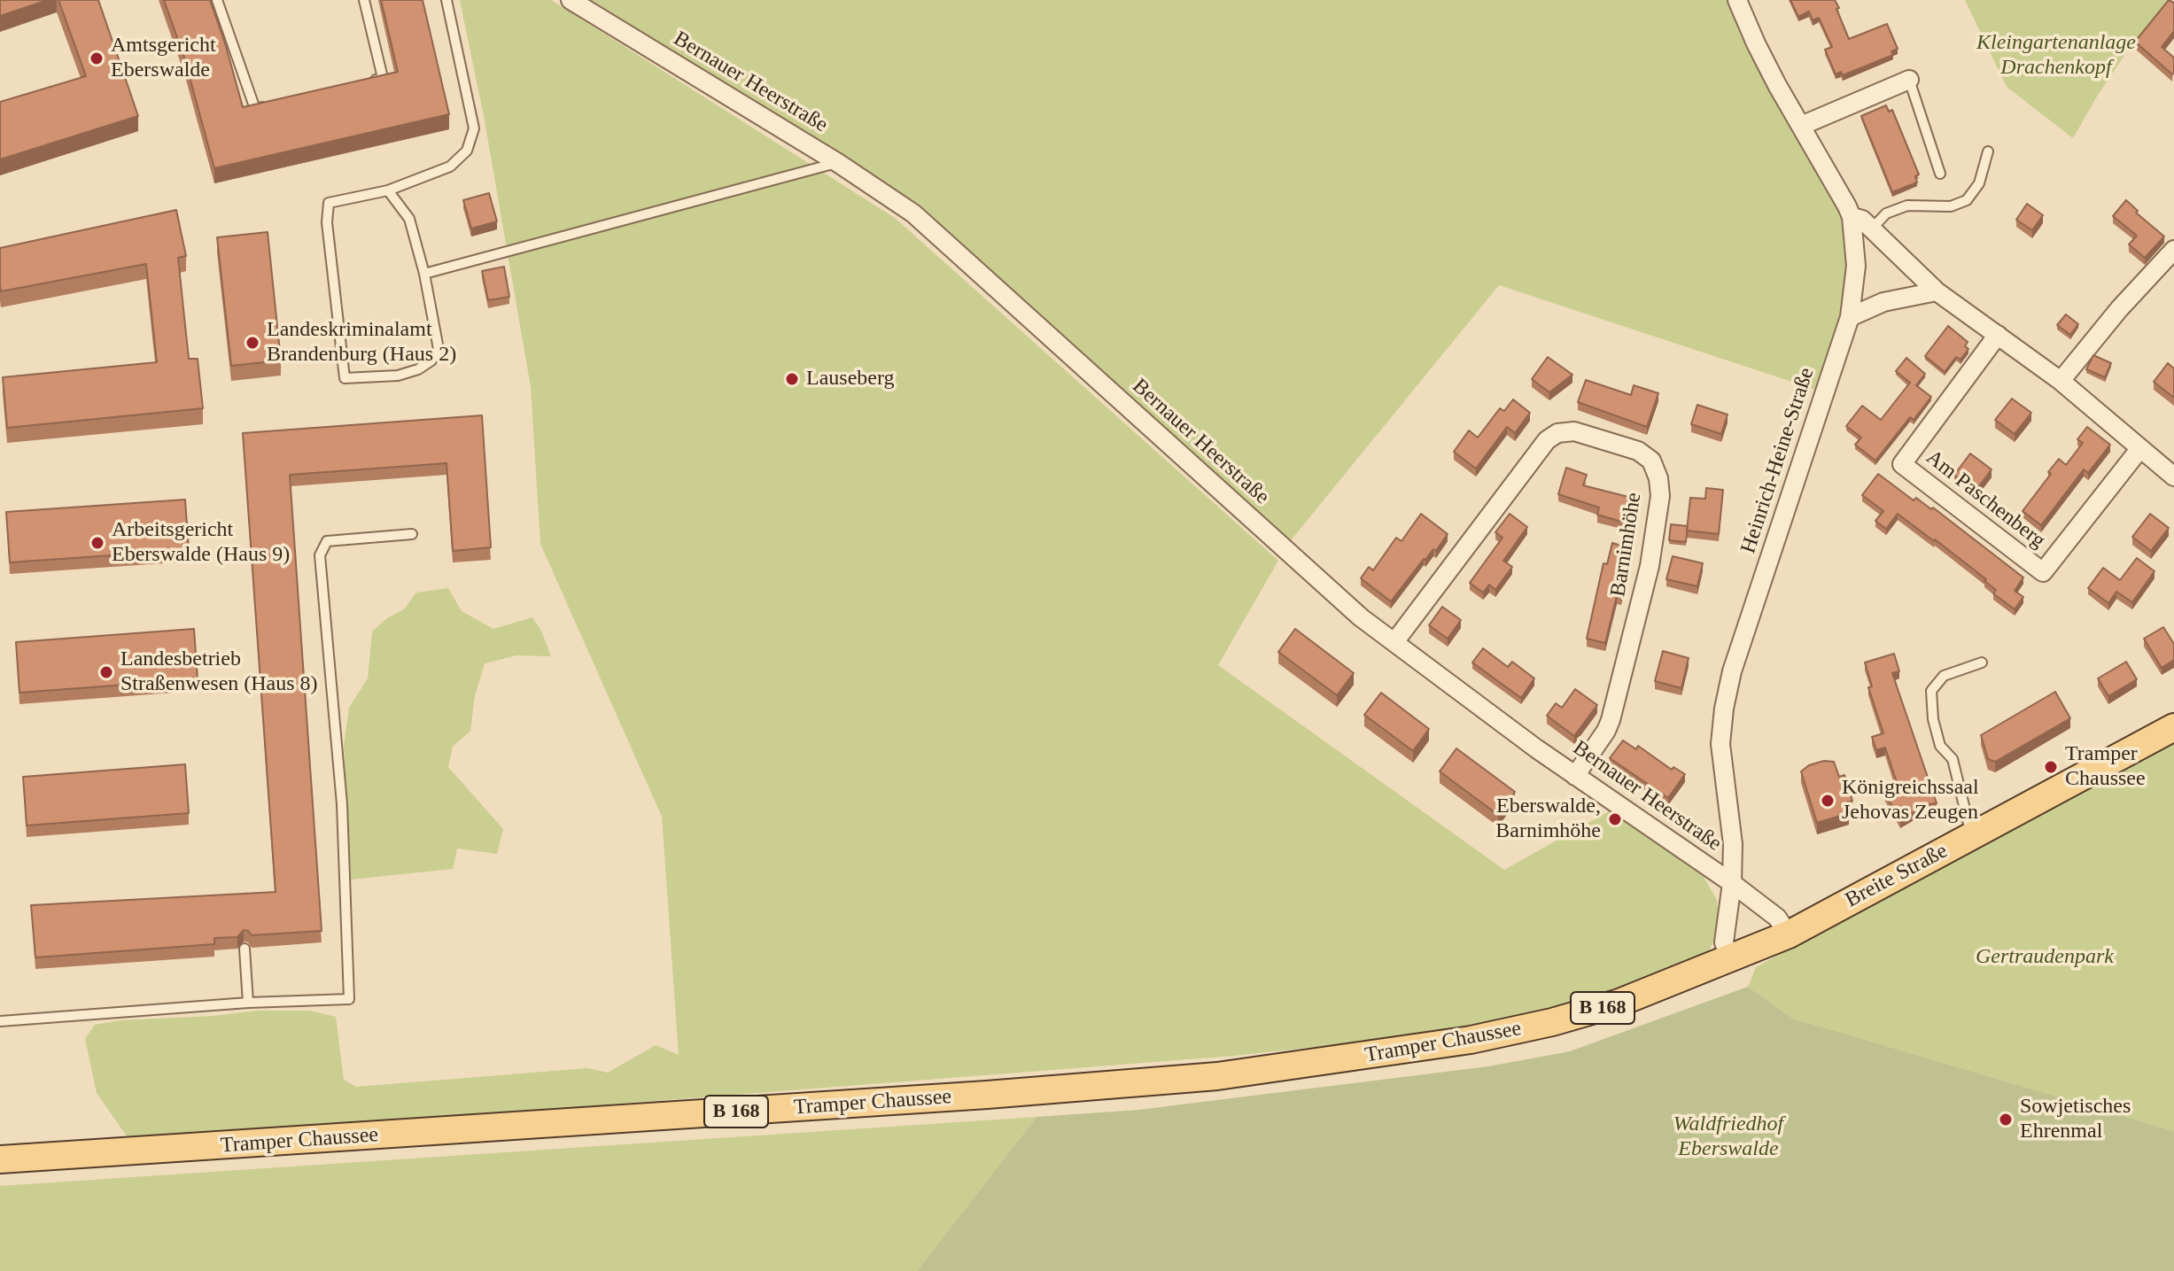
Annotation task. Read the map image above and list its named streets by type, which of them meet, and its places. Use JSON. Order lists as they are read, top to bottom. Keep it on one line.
{"streets":{"main road":["Breite Straße","B 168","Tramper Chaussee"],"street":["Bernauer Heerstraße","Heinrich-Heine-Straße","Am Paschenberg","Barnimhöhe"]},"crossings":[["Bernauer Heerstraße","Heinrich-Heine-Straße"],["Bernauer Heerstraße","Barnimhöhe"],["Bernauer Heerstraße","Breite Straße"],["Heinrich-Heine-Straße","Breite Straße"],["Heinrich-Heine-Straße","Tramper Chaussee"],["Breite Straße","Tramper Chaussee"]],"parks":["Kleingartenanlage Drachenkopf","Gertraudenpark","Waldfriedhof Eberswalde"],"places":["Amtsgericht Eberswalde","Landeskriminalamt Brandenburg (Haus 2)","Lauseberg","Arbeitsgericht Eberswalde (Haus 9)","Landesbetrieb Straßenwesen (Haus 8)","Tramper Chaussee","Königreichssaal Jehovas Zeugen","Eberswalde, Barnimhöhe","Sowjetisches Ehrenmal"]}
